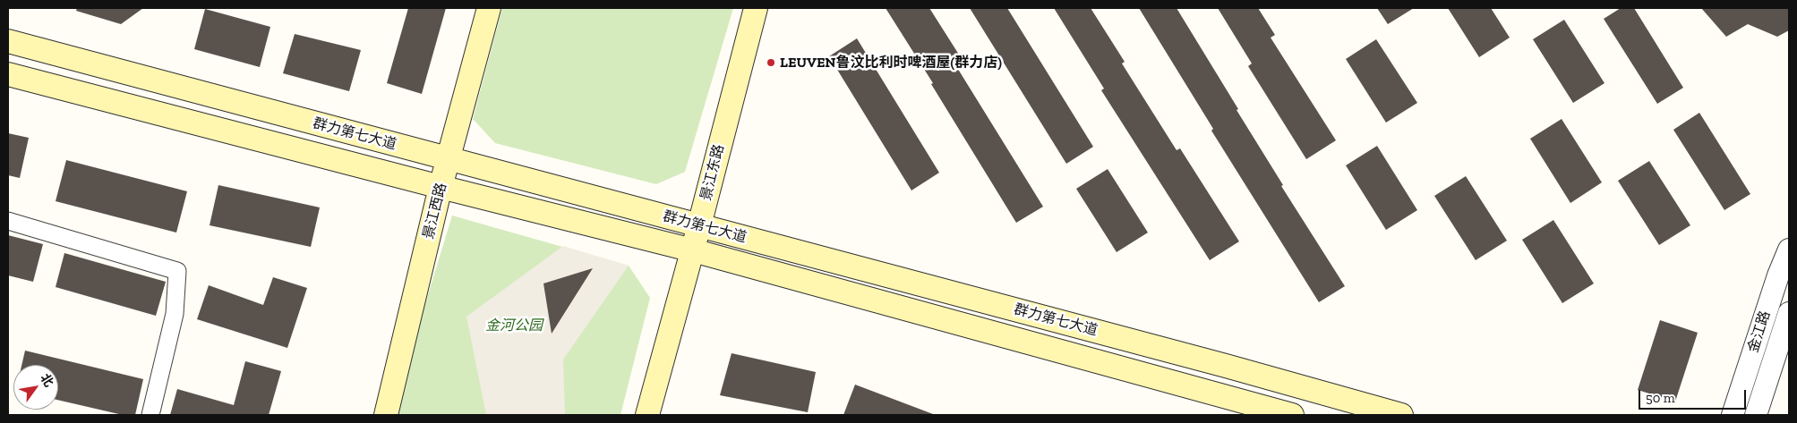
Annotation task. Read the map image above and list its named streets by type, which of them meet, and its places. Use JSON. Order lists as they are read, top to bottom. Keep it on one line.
{"streets":{"main road":["群力第七大道","景江东路","景江西路"],"street":["金江路"]},"crossings":[["群力第七大道","景江东路"],["群力第七大道","景江西路"]],"parks":["金河公园"],"places":["LEUVEN鲁汶比利时啤酒屋(群力店)"],"scale_bar":"50 m","north":"top right"}
